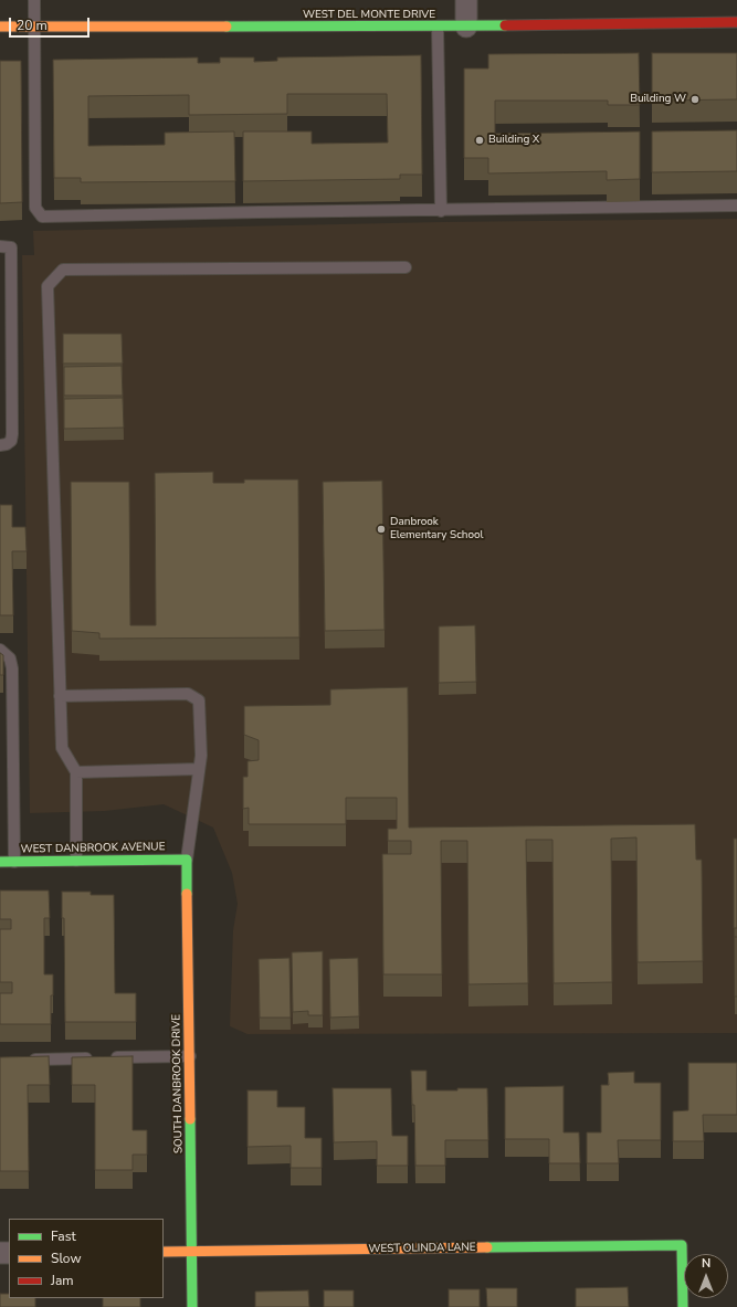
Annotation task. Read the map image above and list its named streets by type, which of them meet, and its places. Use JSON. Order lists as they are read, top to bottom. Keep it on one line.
{"streets":{"street":["WEST DEL MONTE DRIVE","WEST DANBROOK AVENUE","SOUTH DANBROOK DRIVE","WEST OLINDA LANE"]},"crossings":[["WEST DANBROOK AVENUE","SOUTH DANBROOK DRIVE"],["SOUTH DANBROOK DRIVE","WEST OLINDA LANE"]],"places":["Building W","Building X","Danbrook Elementary School"],"legend":["Fast","Slow","Jam"],"scale_bar":"20 m","north":"top"}
